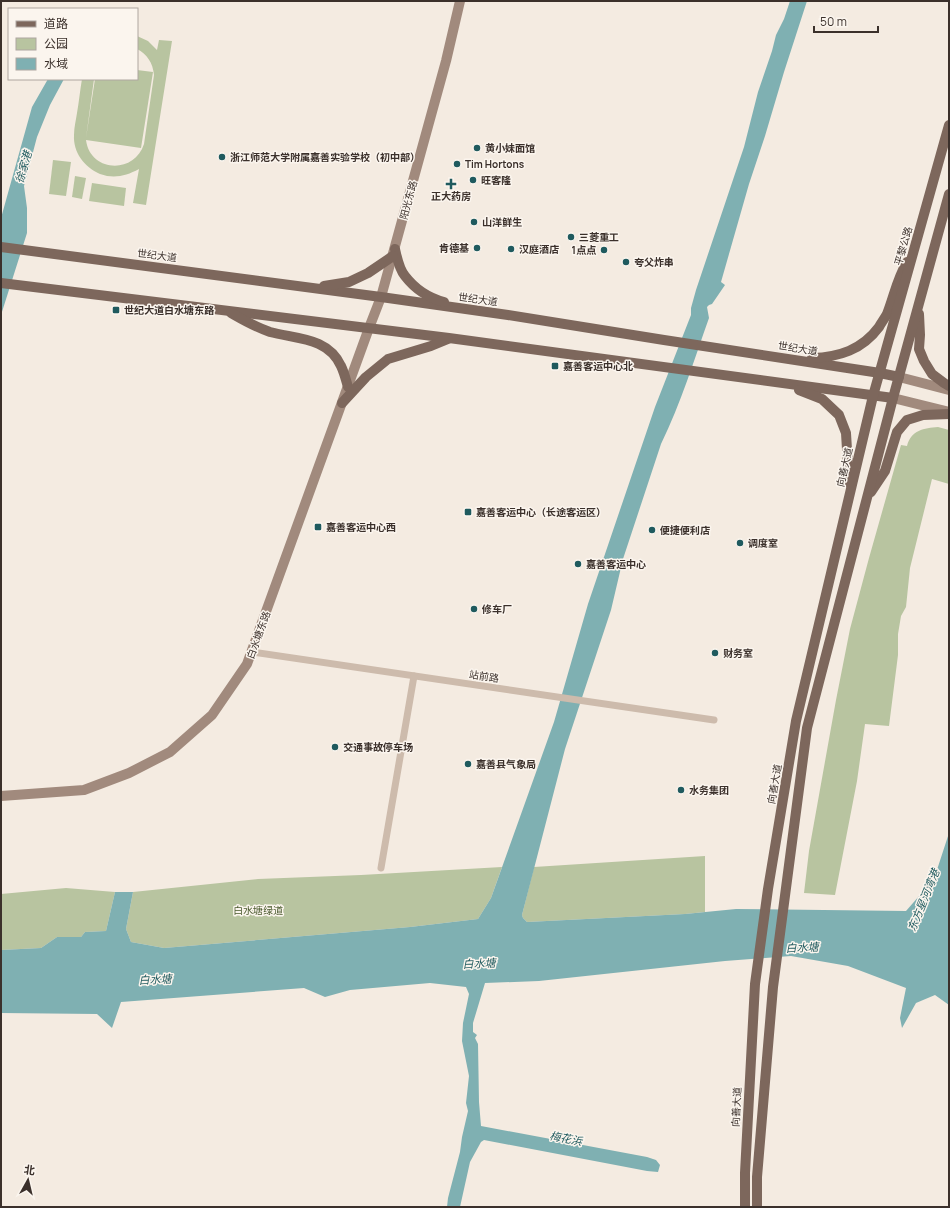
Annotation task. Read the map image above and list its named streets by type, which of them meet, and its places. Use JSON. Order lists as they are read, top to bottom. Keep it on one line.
{"streets":{"main road":["平黎公路","世纪大道","向善大道"],"street":["阳光东路","白水塘东路","站前路"]},"crossings":[["阳光东路","世纪大道"],["阳光东路","白水塘东路"],["平黎公路","世纪大道"],["平黎公路","向善大道"],["世纪大道","向善大道"],["白水塘东路","站前路"]],"water":["徐家港","东方星河湾港","白水塘","梅花浜"],"parks":["白水塘绿道"],"places":{"other":["黄小妹面馆","浙江师范大学附属嘉善实验学校（初中部）","Tim Hortons","旺客隆","山洋鲜生","三菱重工","肯德基","汉庭酒店","1点点","夸父炸串","便捷便利店","调度室","嘉善客运中心","修车厂","财务室","交通事故停车场","嘉善县气象局","水务集团"],"health":["正大药房"],"transit":["世纪大道白水塘东路","嘉善客运中心北","嘉善客运中心（长途客运区）","嘉善客运中心西"]},"legend":["道路","公园","水域"],"scale_bar":"50 m","north":"top"}
